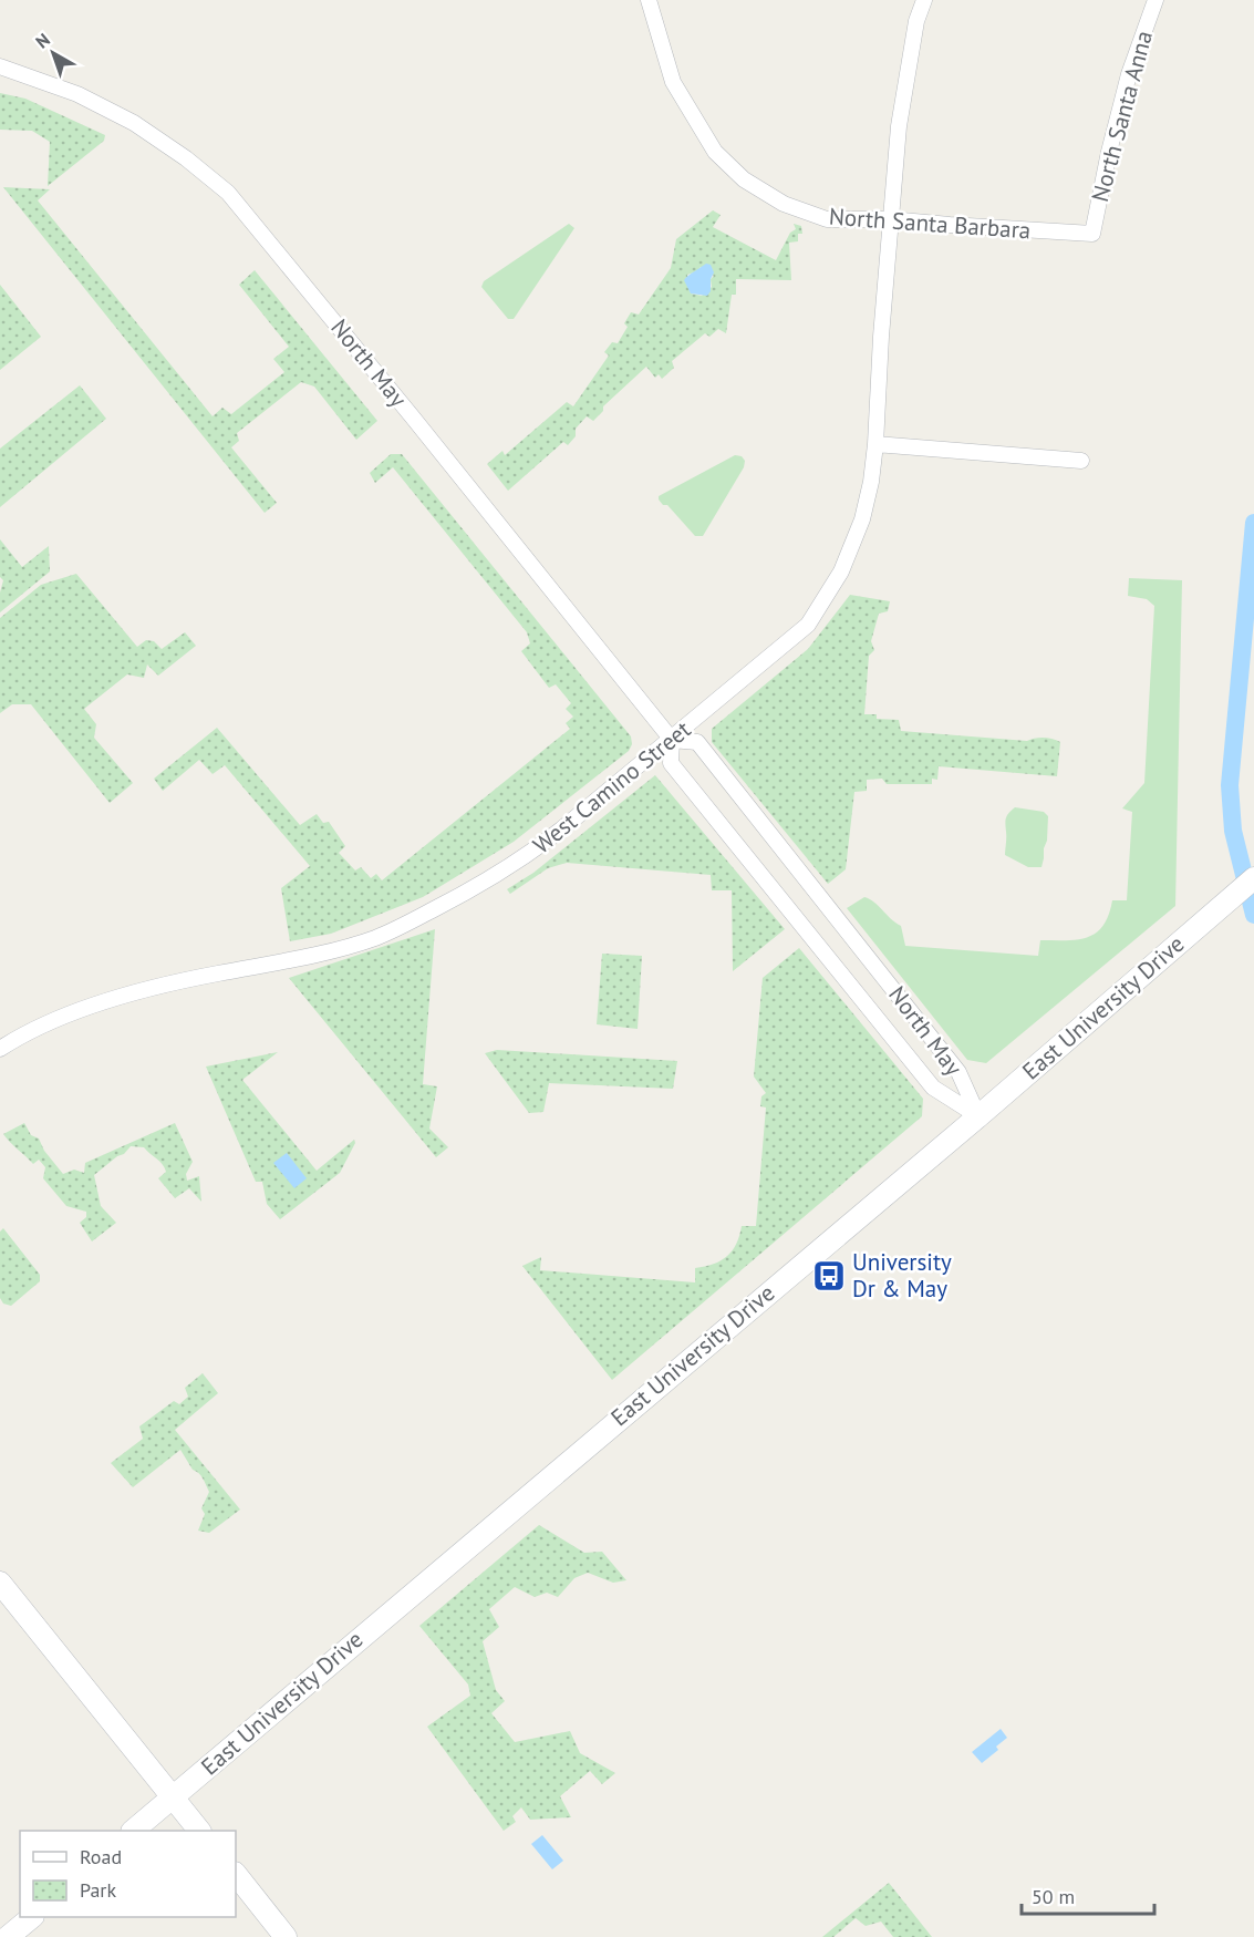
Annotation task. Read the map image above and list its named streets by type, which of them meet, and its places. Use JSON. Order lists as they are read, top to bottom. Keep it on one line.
{"streets":{"main road":["East University Drive"],"street":["North Santa Anna","North Santa Barbara","North May","West Camino Street"]},"crossings":[["North Santa Anna","North Santa Barbara"],["North Santa Barbara","West Camino Street"],["North May","West Camino Street"],["North May","East University Drive"]],"places":{"bus stop":["University Dr & May"]},"legend":["Road","Park"],"scale_bar":"50 m","north":"top left"}
